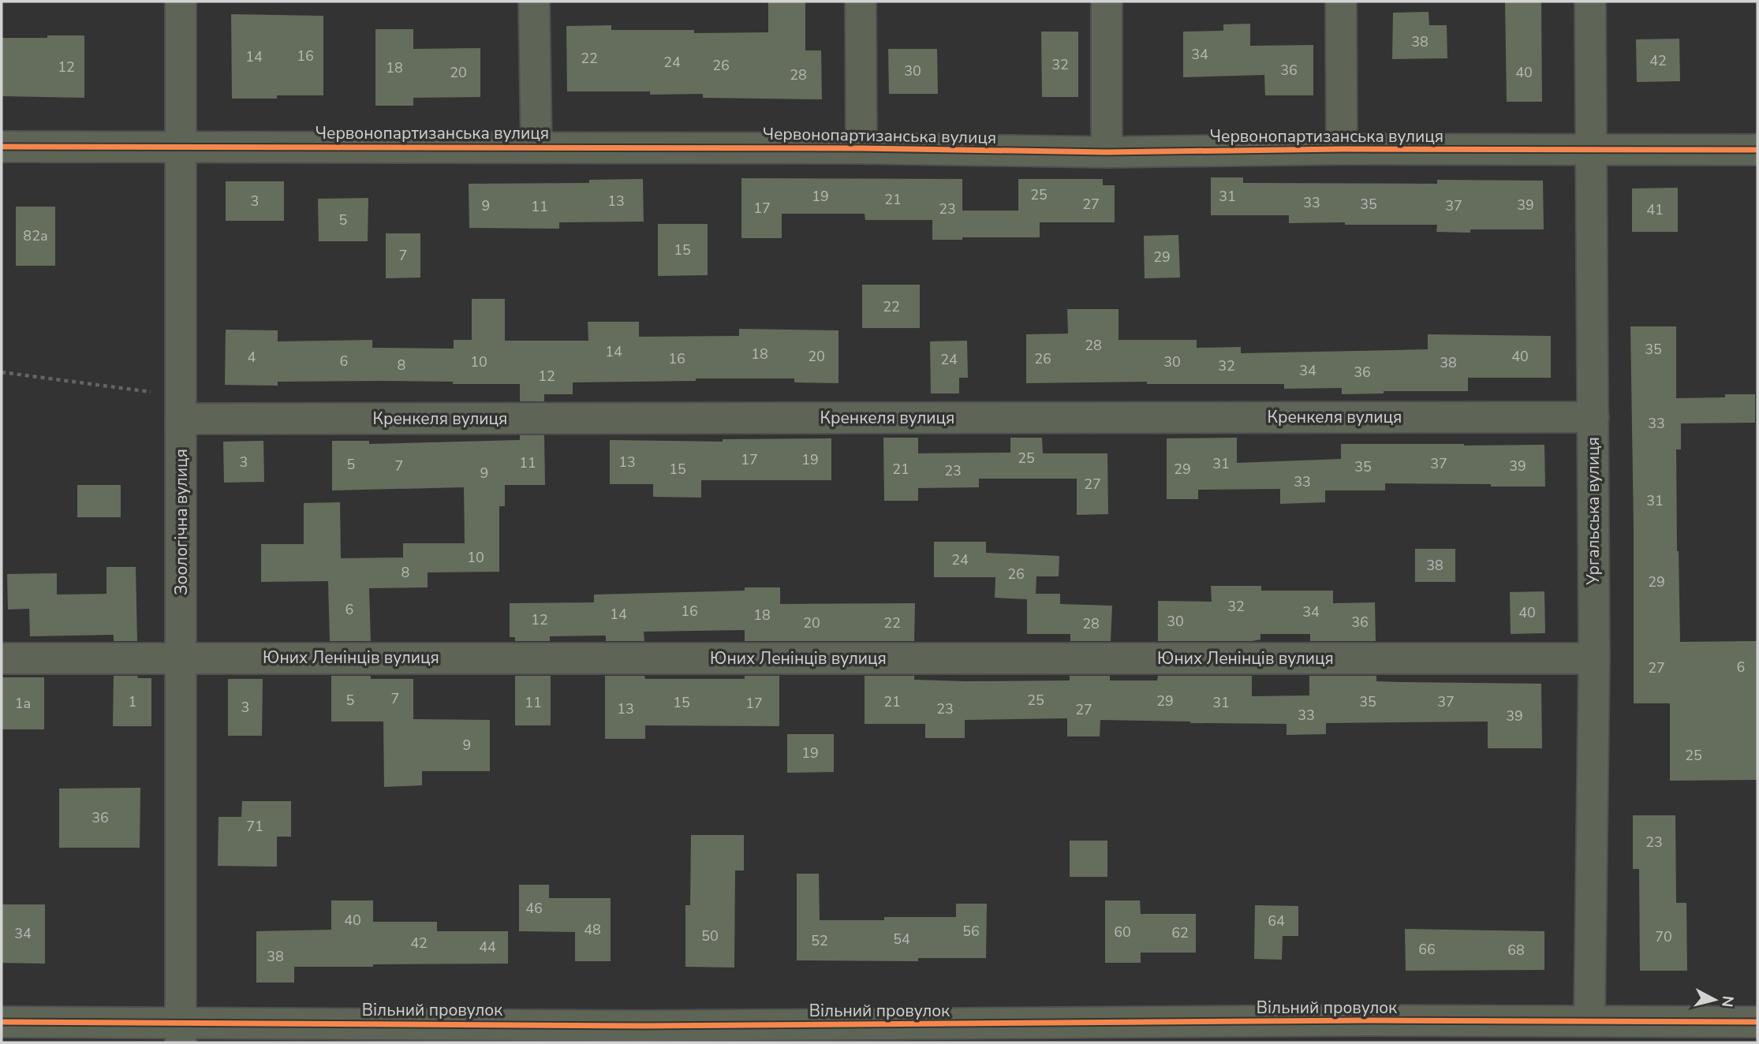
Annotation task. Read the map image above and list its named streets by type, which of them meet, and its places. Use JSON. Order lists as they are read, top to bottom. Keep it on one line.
{"streets":{"street":["Червонопартизанська вулиця","Кренкеля вулиця","Ургальська вулиця","Зоологічна вулиця","Юних Ленінців вулиця","Вільний провулок"]},"crossings":[["Червонопартизанська вулиця","Ургальська вулиця"],["Червонопартизанська вулиця","Зоологічна вулиця"],["Кренкеля вулиця","Ургальська вулиця"],["Кренкеля вулиця","Зоологічна вулиця"],["Ургальська вулиця","Юних Ленінців вулиця"],["Ургальська вулиця","Вільний провулок"],["Зоологічна вулиця","Юних Ленінців вулиця"],["Зоологічна вулиця","Вільний провулок"]],"house_numbers":["38","34","16","14","22","42","24","32","26","12","18","36","30","20","40","28","25","19","31","21","3","13","33","27","35","39","9","37","11","17","23","41","5","82а","15","7","29","22","28","35","14","18","20","40","4","16","26","24","6","10","30","38","8","32","34","36","12","33","25","17","19","3","13","11","31","37","5","7","39","35","15","21","29","23","9","33","27","31","10","24","38","8","26","29","32","6","16","34","40","14","18","12","30","36","20","22","28","6","27","7","5","25","29","1","21","35","37","11","15","31","1а","17","3","13","23","27","33","39","9","19","25","36","71","23","46","40","64","48","56","60","62","34","50","70","54","52","42","44","66","68","38"],"north":"right"}
